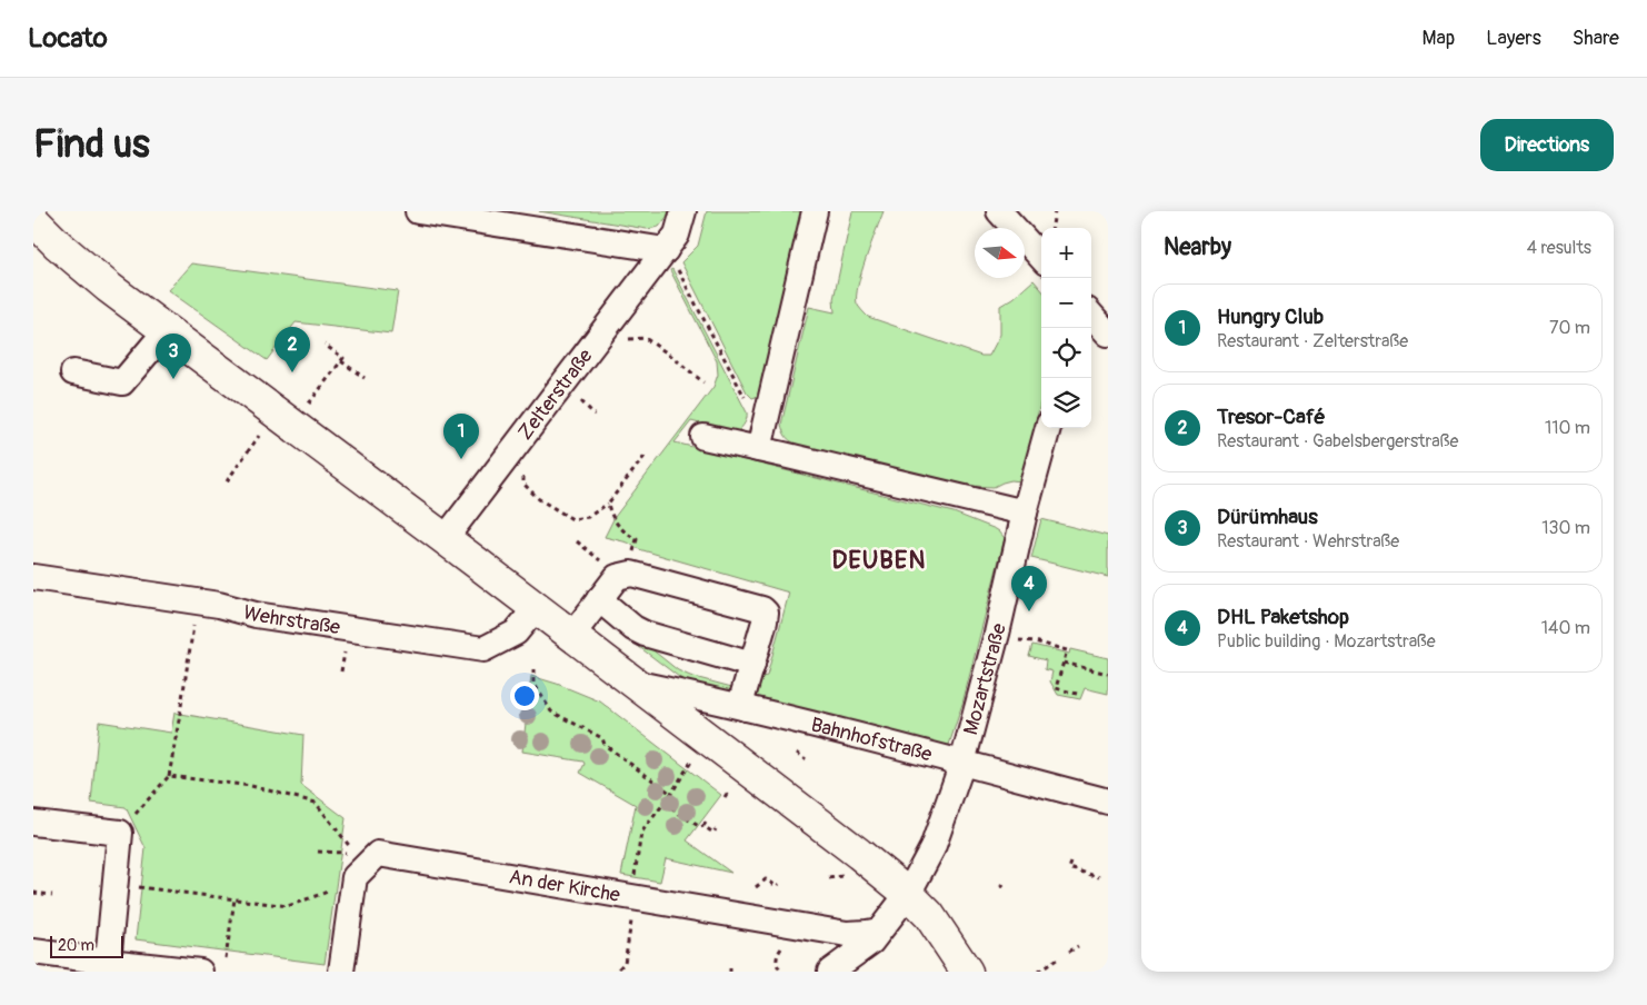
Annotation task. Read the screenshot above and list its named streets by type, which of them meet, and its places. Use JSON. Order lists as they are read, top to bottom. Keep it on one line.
{"streets":{"street":["Zelterstraße","Wehrstraße","Mozartstraße","Bahnhofstraße","An der Kirche"]},"crossings":[["Mozartstraße","Bahnhofstraße"],["Mozartstraße","An der Kirche"]],"districts":["DEUBEN"],"scale_bar":"20 m","north":"right","page":{"header":"Locato","nav":["Map","Layers","Share"],"buttons":"Directions","title":"Find us","heading":["Nearby","4 results"],"map_buttons":["+","−"],"list":[{"mark":"1","name":"Hungry Club","note":"Restaurant · Zelterstraße","value":"70 m"},{"mark":"2","name":"Tresor-Café","note":"Restaurant · Gabelsbergerstraße","value":"110 m"},{"mark":"3","name":"Dürümhaus","note":"Restaurant · Wehrstraße","value":"130 m"},{"mark":"4","name":"DHL Paketshop","note":"Public building · Mozartstraße","value":"140 m"}],"pins":["2","3","1","4"],"scale":"20 m"}}
